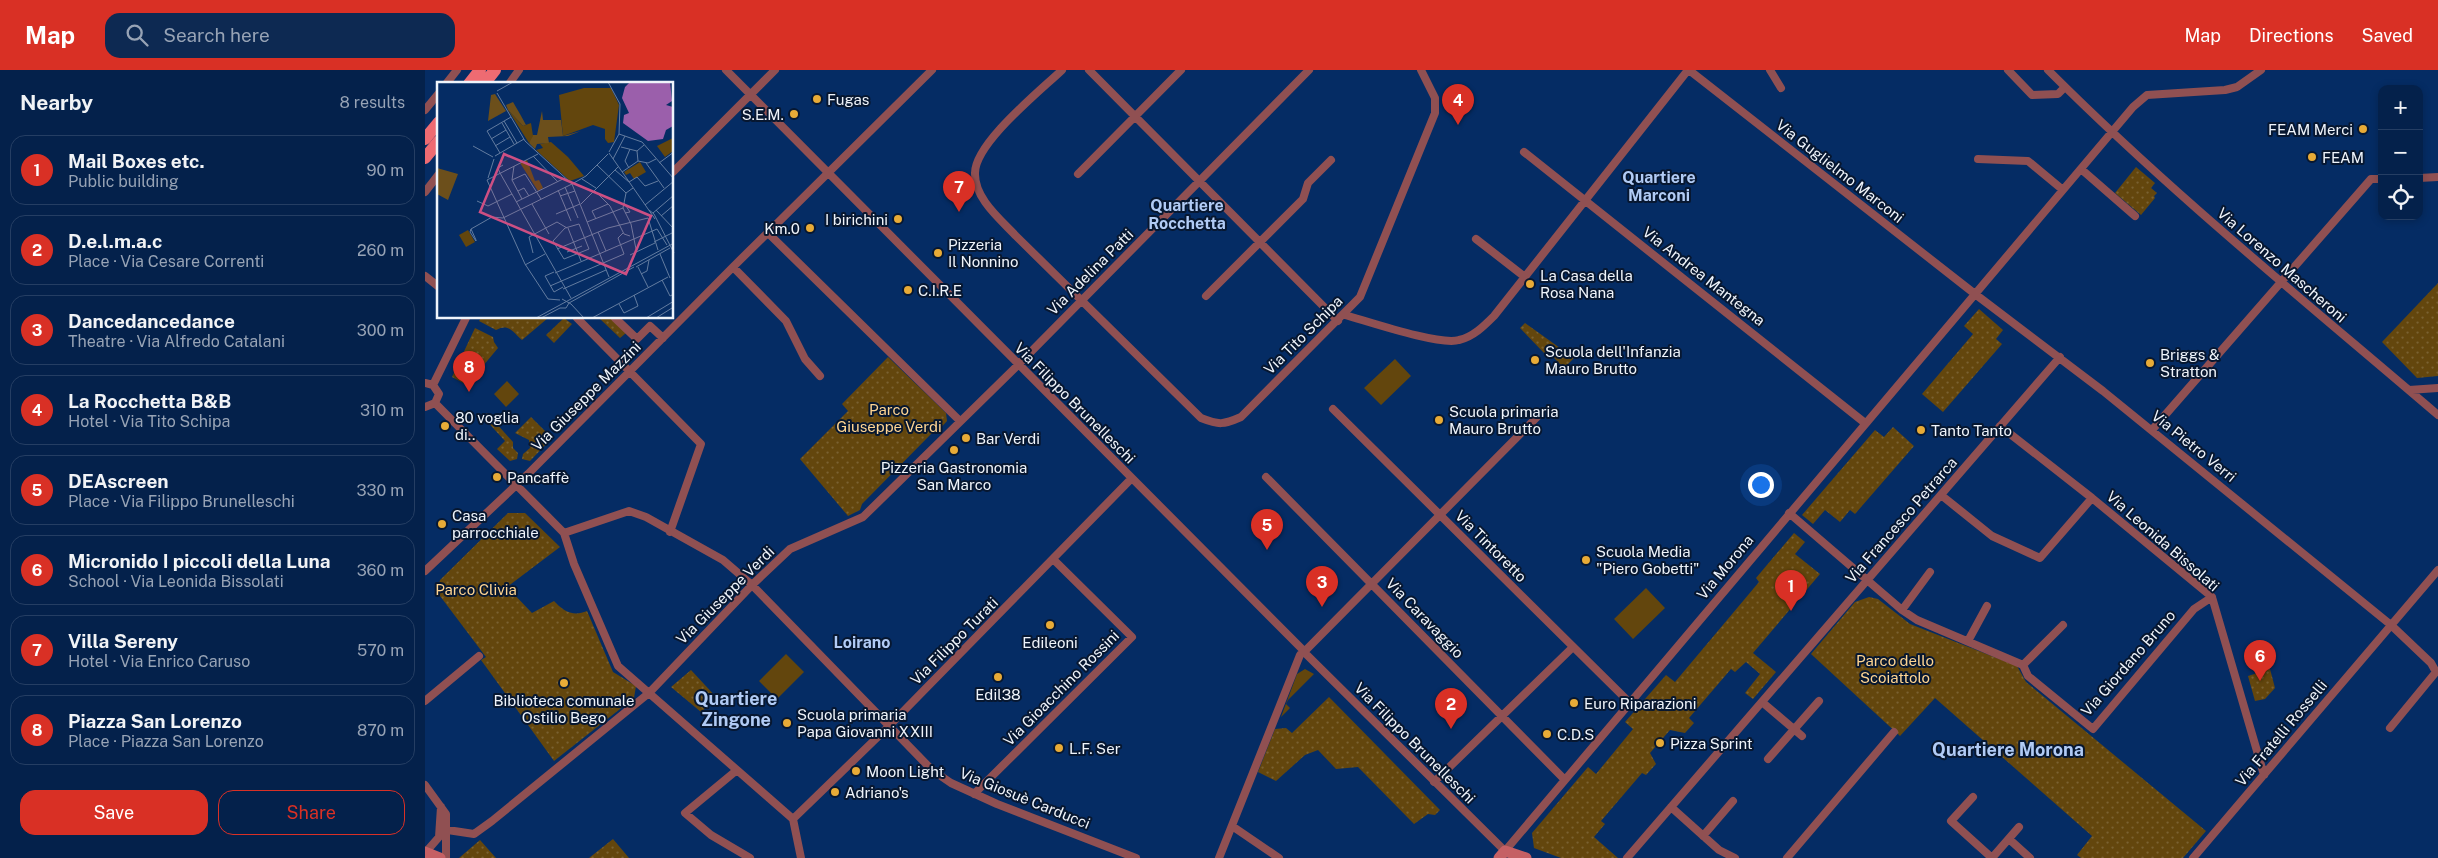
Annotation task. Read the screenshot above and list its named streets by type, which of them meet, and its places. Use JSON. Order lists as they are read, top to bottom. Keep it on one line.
{"streets":{"street":["Via Guglielmo Marconi","Via Lorenzo Mascheroni","Via Adelina Patti","Via Andrea Mantegna","Via Tito Schipa","Via Giuseppe Mazzini","Via Filippo Brunelleschi","Via Pietro Verri","Via Francesco Petrarca","Via Leonida Bissolati","Via Tintoretto","Via Morona","Via Giuseppe Verdi","Via Caravaggio","Via Filippo Turati","Via Giordano Bruno","Via Gioacchino Rossini","Via Fratelli Rosselli","Via Giosuè Carducci"]},"crossings":[["Via Guglielmo Marconi","Via Pietro Verri"],["Via Guglielmo Marconi","Via Morona"],["Via Lorenzo Mascheroni","Via Morona"],["Via Adelina Patti","Via Tito Schipa"],["Via Adelina Patti","Via Filippo Brunelleschi"],["Via Adelina Patti","Via Giuseppe Verdi"],["Via Andrea Mantegna","Via Morona"],["Via Giuseppe Mazzini","Via Filippo Brunelleschi"],["Via Filippo Brunelleschi","Via Morona"],["Via Filippo Brunelleschi","Via Giuseppe Verdi"],["Via Filippo Brunelleschi","Via Filippo Turati"],["Via Pietro Verri","Via Francesco Petrarca"],["Via Pietro Verri","Via Morona"],["Via Pietro Verri","Via Fratelli Rosselli"],["Via Francesco Petrarca","Via Leonida Bissolati"],["Via Francesco Petrarca","Via Giordano Bruno"],["Via Leonida Bissolati","Via Giordano Bruno"],["Via Leonida Bissolati","Via Fratelli Rosselli"],["Via Tintoretto","Via Morona"],["Via Morona","Via Caravaggio"],["Via Morona","Via Giordano Bruno"],["Via Giuseppe Verdi","Via Giosuè Carducci"],["Via Filippo Turati","Via Gioacchino Rossini"],["Via Filippo Turati","Via Giosuè Carducci"],["Via Gioacchino Rossini","Via Giosuè Carducci"]],"districts":["Quartiere Marconi","Quartiere Rocchetta","Loirano","Quartiere Zingone","Quartiere Morona"],"parks":["Parco Giuseppe Verdi","Parco Clivia","Parco dello Scoiattolo"],"places":["Fugas","S.E.M.","FEAM Merci","FEAM","I birichini","Km.0","Pizzeria Il Nonnino","La Casa della Rosa Nana","C.I.R.E","Scuola dell'Infanzia Mauro Brutto","Briggs & Stratton","Scuola primaria Mauro Brutto","80 voglia di..","Tanto Tanto","Bar Verdi","Pizzeria Gastronomia San Marco","Pancaffè","Casa parrocchiale","Scuola Media \"Piero Gobetti\"","Edileoni","Edil38","Biblioteca comunale Ostilio Bego","Euro Riparazioni","Scuola primaria Papa Giovanni XXIII","C.D.S","Pizza Sprint","L.F. Ser","Moon Light","Adriano's"],"page":{"header":"Map","search":"Search here","nav":["Map","Directions","Saved"],"heading":["Nearby","8 results"],"pins":["4","7","8","5","3","1","6","2"],"map_buttons":["+","−"],"list":[{"mark":"1","name":"Mail Boxes etc.","note":"Public building","value":"90 m"},{"mark":"2","name":"D.e.l.m.a.c","note":"Place · Via Cesare Correnti","value":"260 m"},{"mark":"3","name":"Dancedancedance","note":"Theatre · Via Alfredo Catalani","value":"300 m"},{"mark":"4","name":"La Rocchetta B&B","note":"Hotel · Via Tito Schipa","value":"310 m"},{"mark":"5","name":"DEAscreen","note":"Place · Via Filippo Brunelleschi","value":"330 m"},{"mark":"6","name":"Micronido I piccoli della Luna","note":"School · Via Leonida Bissolati","value":"360 m"},{"mark":"7","name":"Villa Sereny","note":"Hotel · Via Enrico Caruso","value":"570 m"},{"mark":"8","name":"Piazza San Lorenzo","note":"Place · Piazza San Lorenzo","value":"870 m"}],"buttons":["Save","Share"]}}
